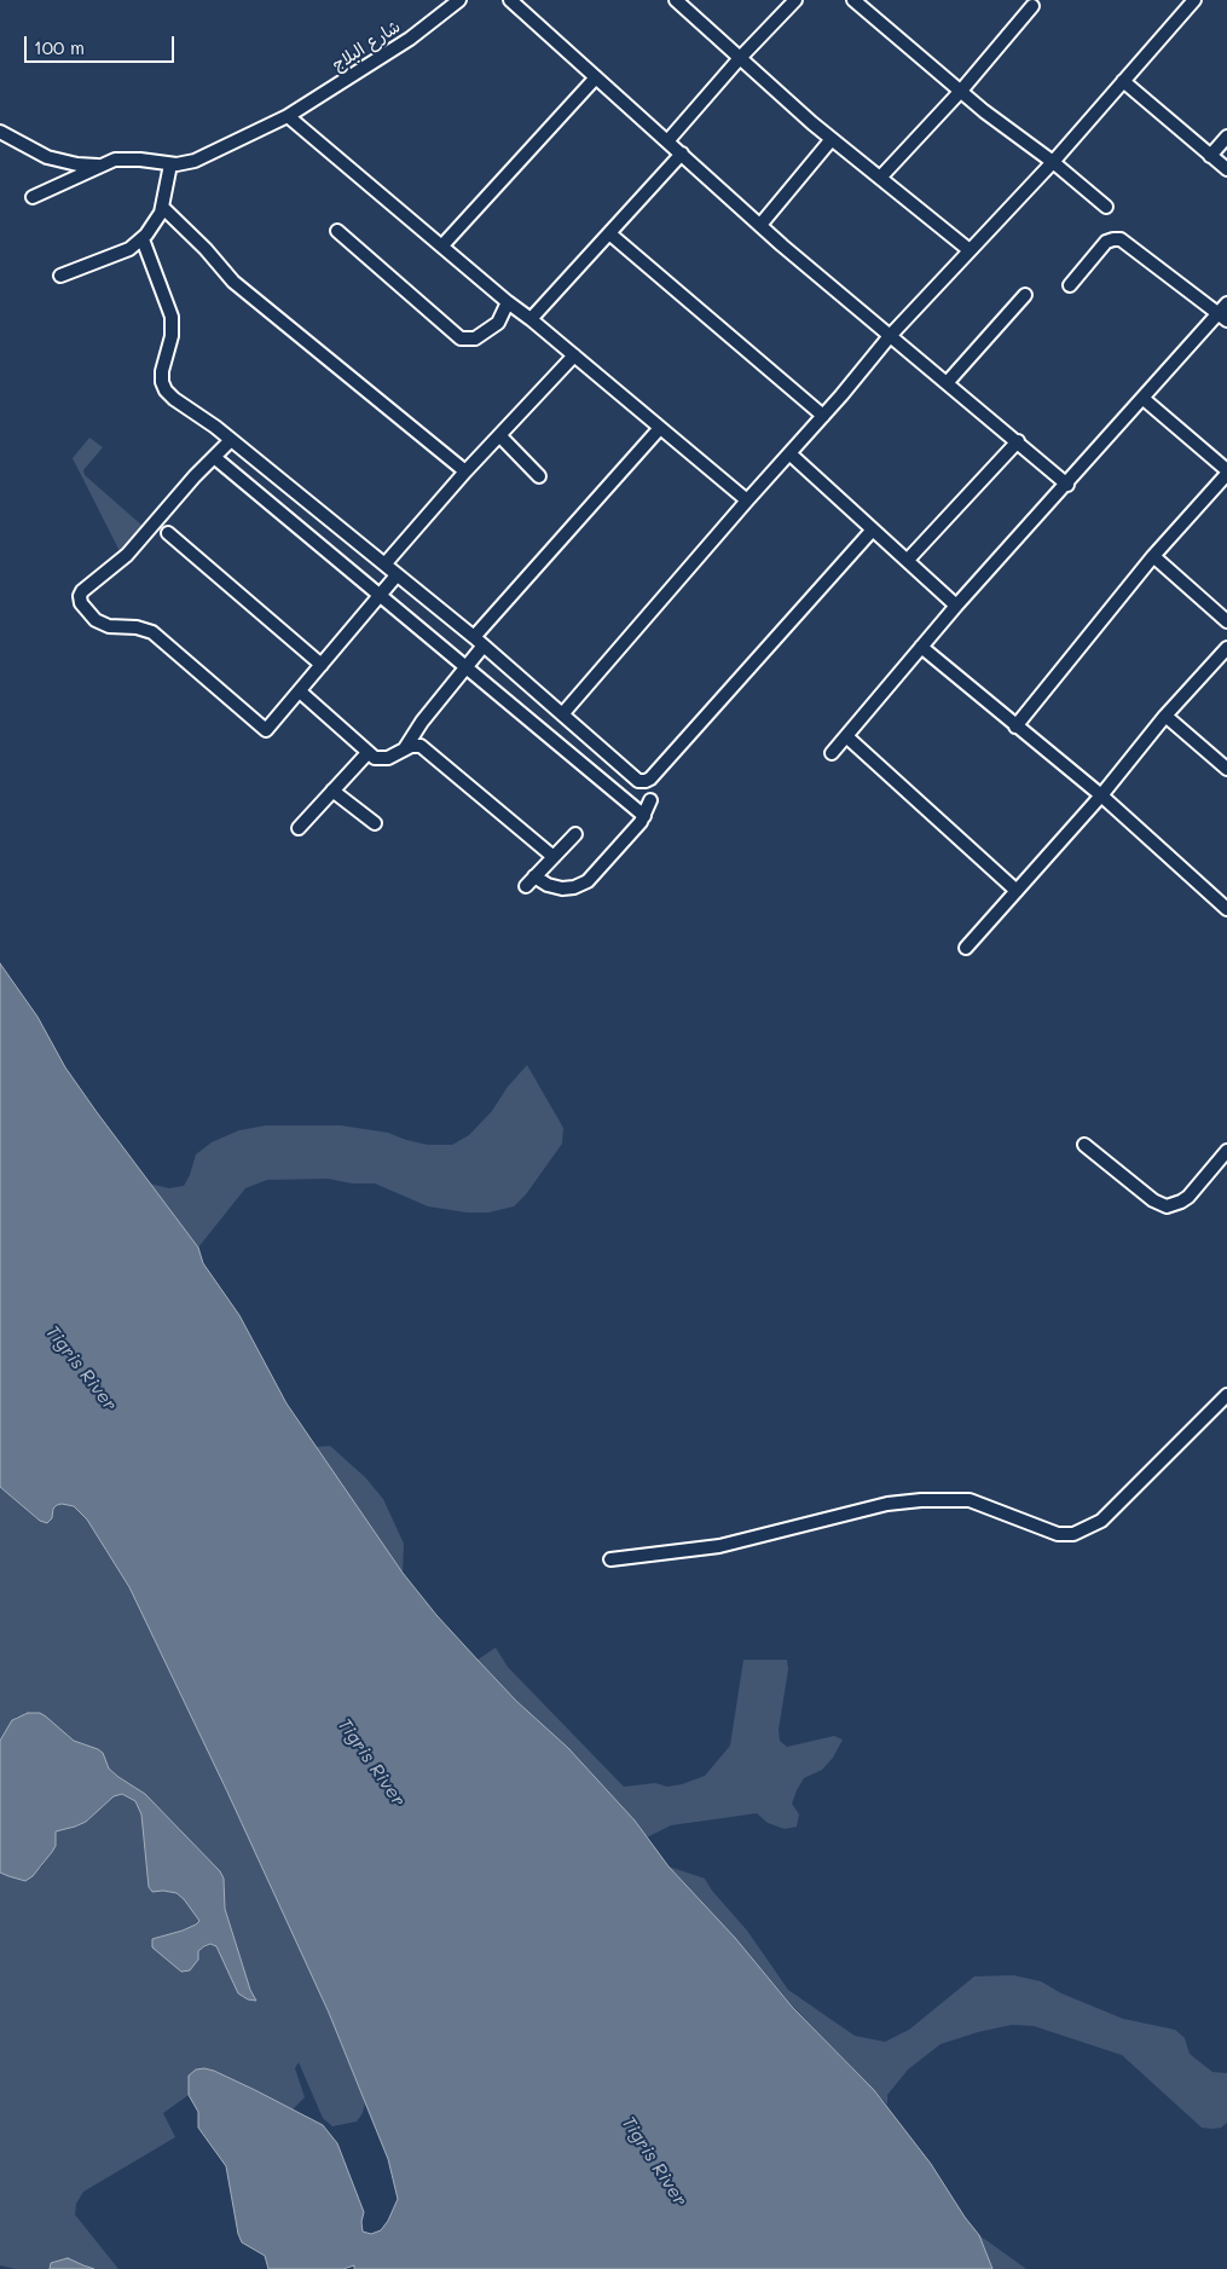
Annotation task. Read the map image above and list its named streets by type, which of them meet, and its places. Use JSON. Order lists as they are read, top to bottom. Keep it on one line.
{"streets":{"street":["شارع البلاج"]},"water":["Tigris River"],"scale_bar":"100 m"}
